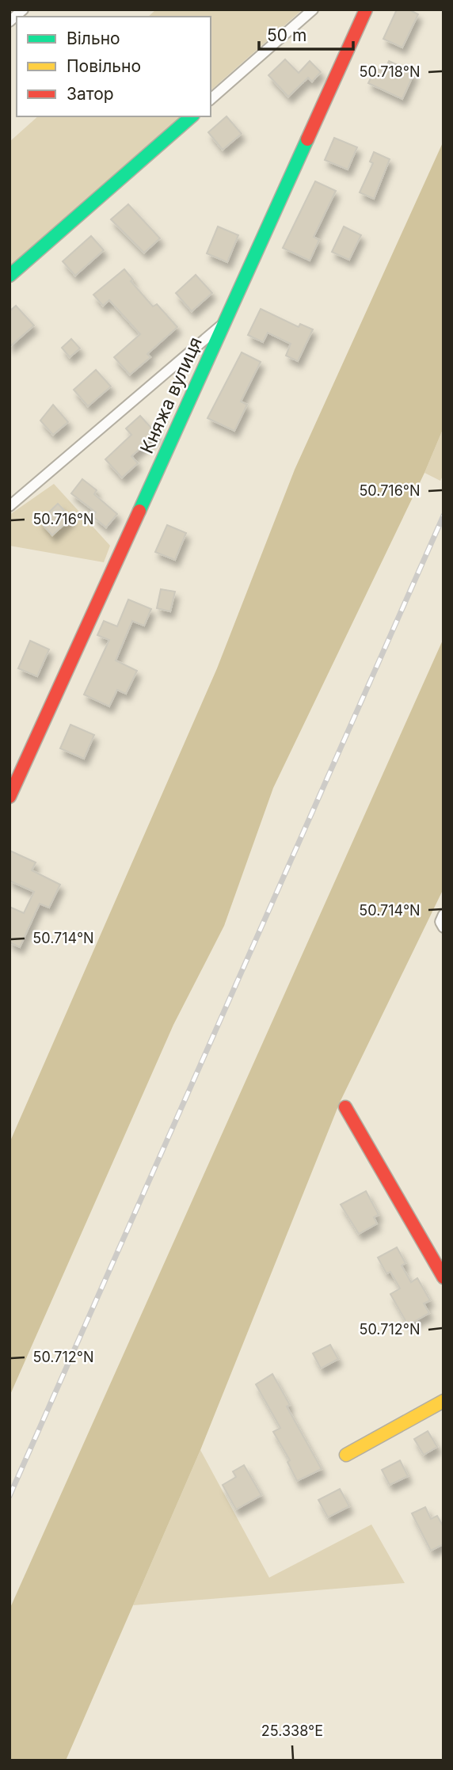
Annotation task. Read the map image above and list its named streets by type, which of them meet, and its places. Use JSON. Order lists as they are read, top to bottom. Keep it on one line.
{"streets":{"street":["Княжа вулиця"]},"legend":["Вільно","Повільно","Затор"],"scale_bar":"50 m","coordinates":["50.718°N","50.716°N","50.714°N","50.712°N","25.338°E"]}
